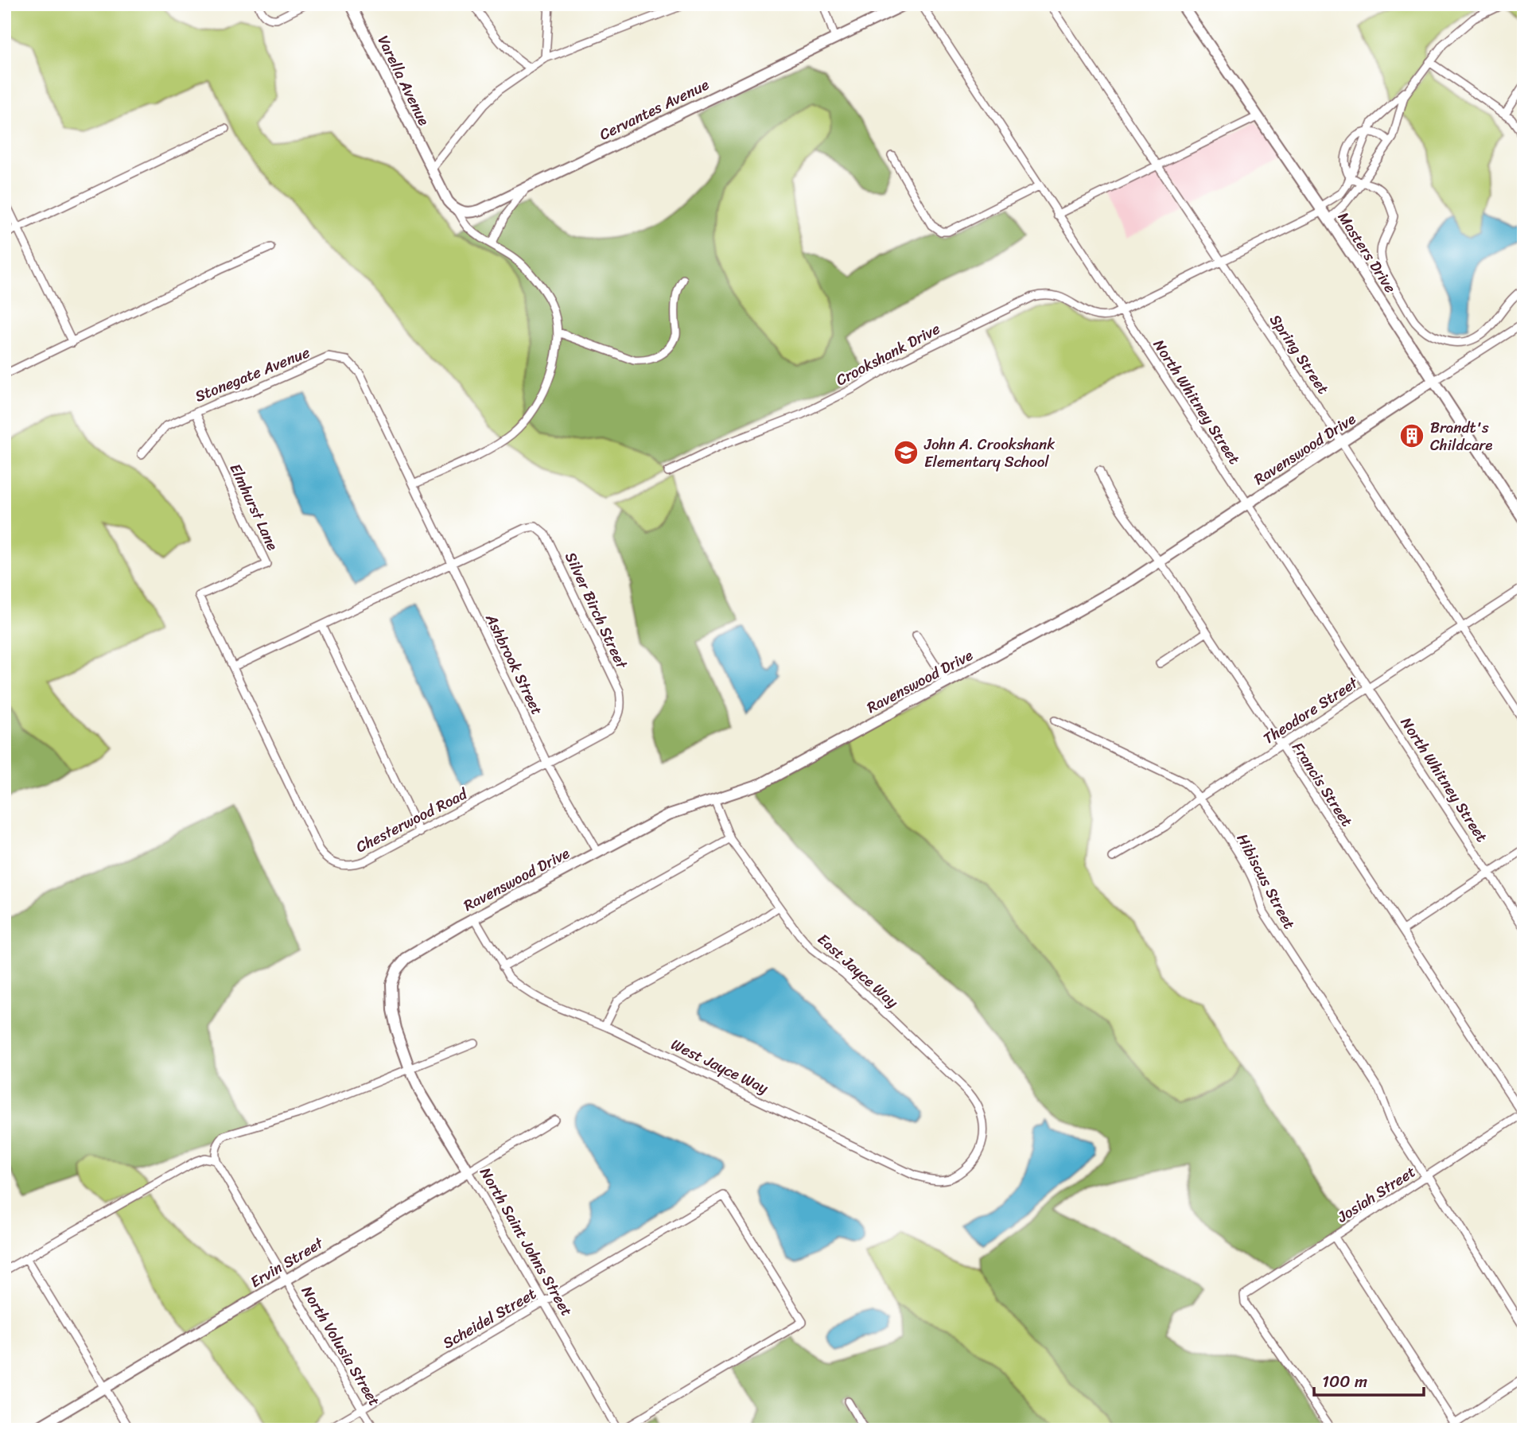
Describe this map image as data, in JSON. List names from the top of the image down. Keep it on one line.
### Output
{"streets":{"street":["Varella Avenue","Cervantes Avenue","Masters Drive","Crookshank Drive","Spring Street","Stonegate Avenue","North Whitney Street","Ravenswood Drive","Elmhurst Lane","Silver Birch Street","Ashbrook Street","Theodore Street","Francis Street","Chesterwood Road","Hibiscus Street","East Jayce Way","West Jayce Way","Josiah Street","North Saint Johns Street","Ervin Street","Scheidel Street","North Volusia Street"]},"crossings":[["Masters Drive","Crookshank Drive"],["Masters Drive","Ravenswood Drive"],["Crookshank Drive","Spring Street"],["Crookshank Drive","North Whitney Street"],["Spring Street","Ravenswood Drive"],["Spring Street","Theodore Street"],["Stonegate Avenue","Elmhurst Lane"],["Stonegate Avenue","Ashbrook Street"],["North Whitney Street","Ravenswood Drive"],["North Whitney Street","Theodore Street"],["Ravenswood Drive","Ashbrook Street"],["Ravenswood Drive","Francis Street"],["Ravenswood Drive","East Jayce Way"],["Ravenswood Drive","West Jayce Way"],["Ravenswood Drive","North Saint Johns Street"],["Elmhurst Lane","Silver Birch Street"],["Elmhurst Lane","Chesterwood Road"],["Silver Birch Street","Ashbrook Street"],["Silver Birch Street","Chesterwood Road"],["Ashbrook Street","Chesterwood Road"],["Theodore Street","Francis Street"],["Theodore Street","Hibiscus Street"],["Francis Street","Josiah Street"],["Hibiscus Street","Josiah Street"],["East Jayce Way","West Jayce Way"],["North Saint Johns Street","Ervin Street"],["North Saint Johns Street","Scheidel Street"],["Ervin Street","North Volusia Street"],["Scheidel Street","North Volusia Street"]],"places":{"building":["Brandt's Childcare"],"school or university":["John A. Crookshank Elementary School"]},"scale_bar":"100 m"}
